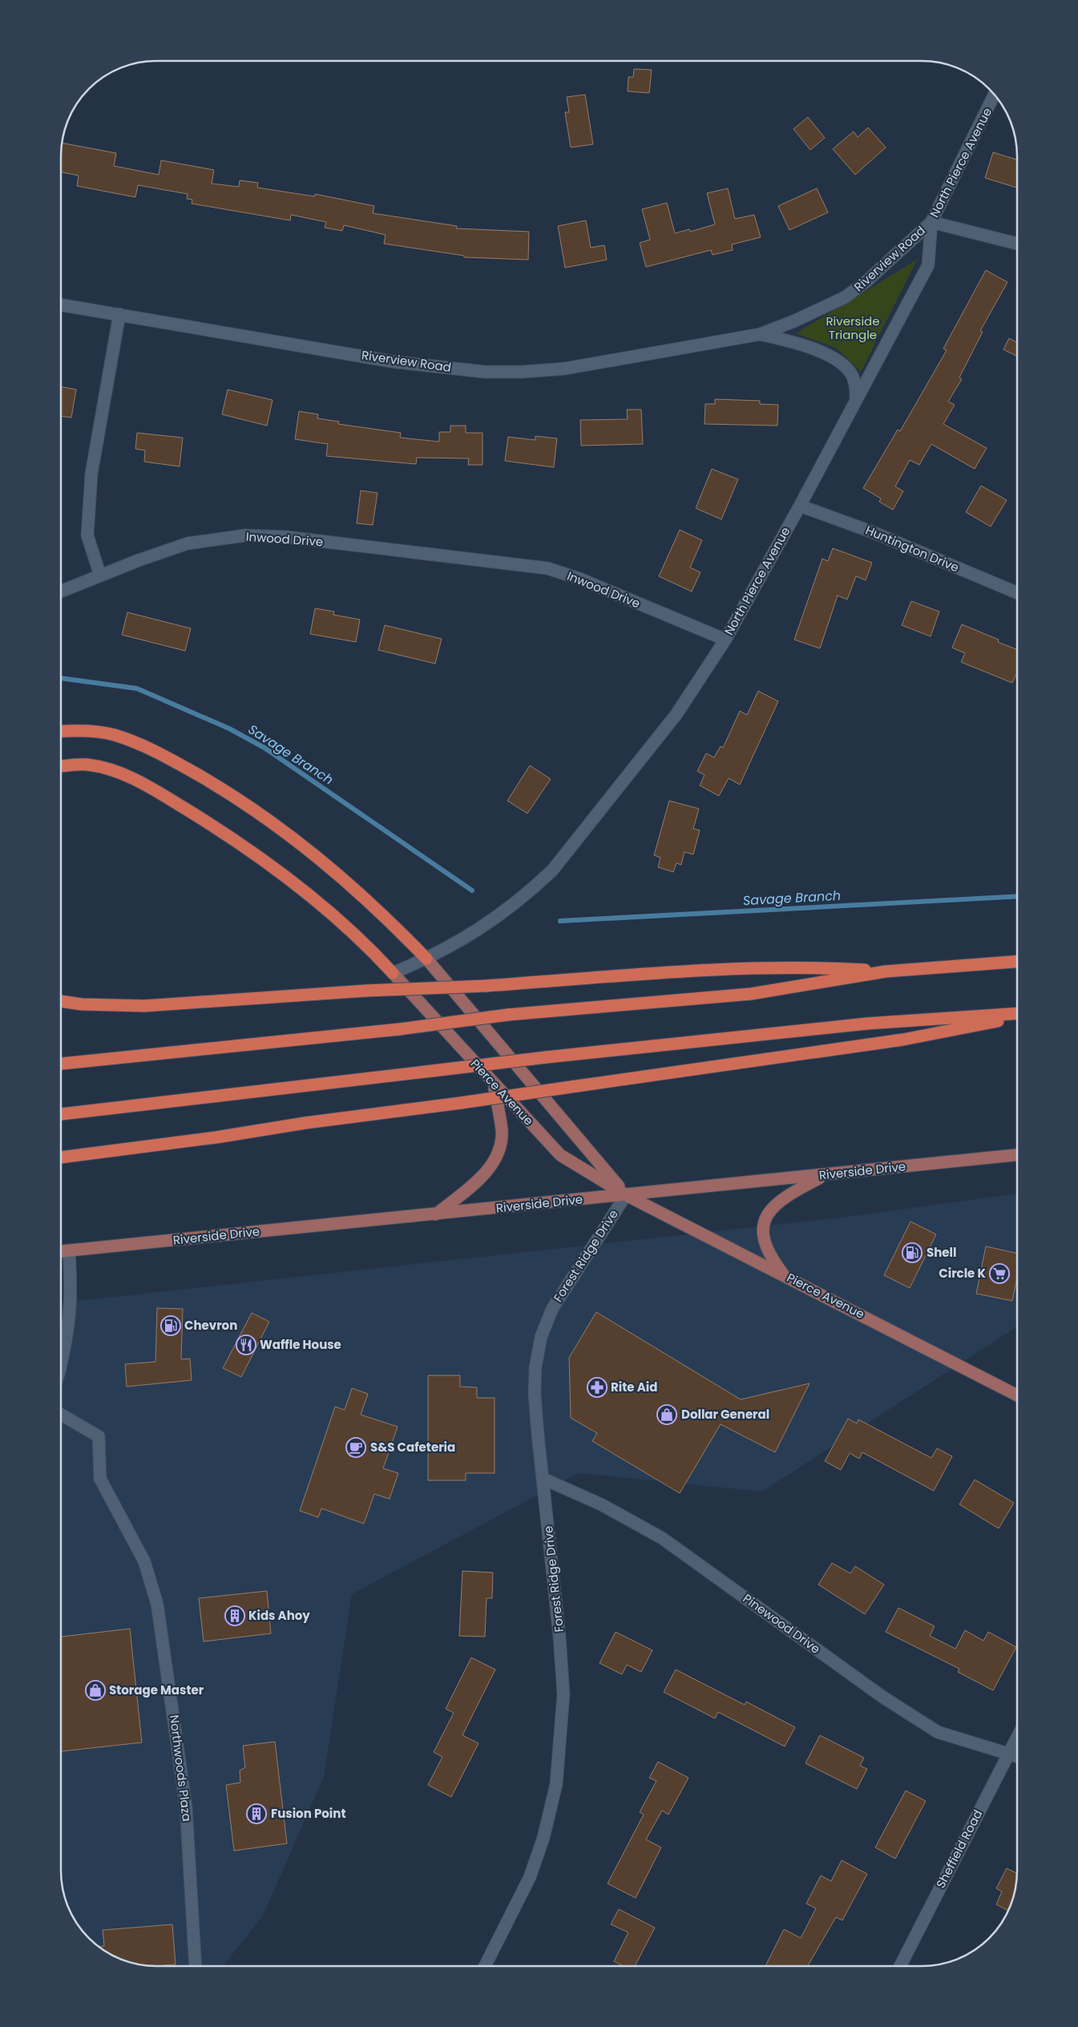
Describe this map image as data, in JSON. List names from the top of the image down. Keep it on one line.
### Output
{"streets":{"main road":["Pierce Avenue","Riverside Drive"],"street":["North Pierce Avenue","Riverview Road","Inwood Drive","Huntington Drive","Forest Ridge Drive","Pinewood Drive","Northwoods Plaza","Sheffield Road"]},"crossings":[["North Pierce Avenue","Riverview Road"],["North Pierce Avenue","Inwood Drive"],["North Pierce Avenue","Huntington Drive"],["North Pierce Avenue","Pierce Avenue"],["Pierce Avenue","Riverside Drive"],["Pierce Avenue","Forest Ridge Drive"],["Riverside Drive","Forest Ridge Drive"],["Forest Ridge Drive","Pinewood Drive"],["Pinewood Drive","Sheffield Road"]],"water":["Savage Branch"],"parks":["Riverside Triangle"],"places":{"fuel station":["Shell","Chevron"],"supermarket":["Circle K"],"restaurant":["Waffle House"],"pharmacy":["Rite Aid"],"shop":["Dollar General","Storage Master"],"cafe":["S&S Cafeteria"],"building":["Kids Ahoy","Fusion Point"]}}
